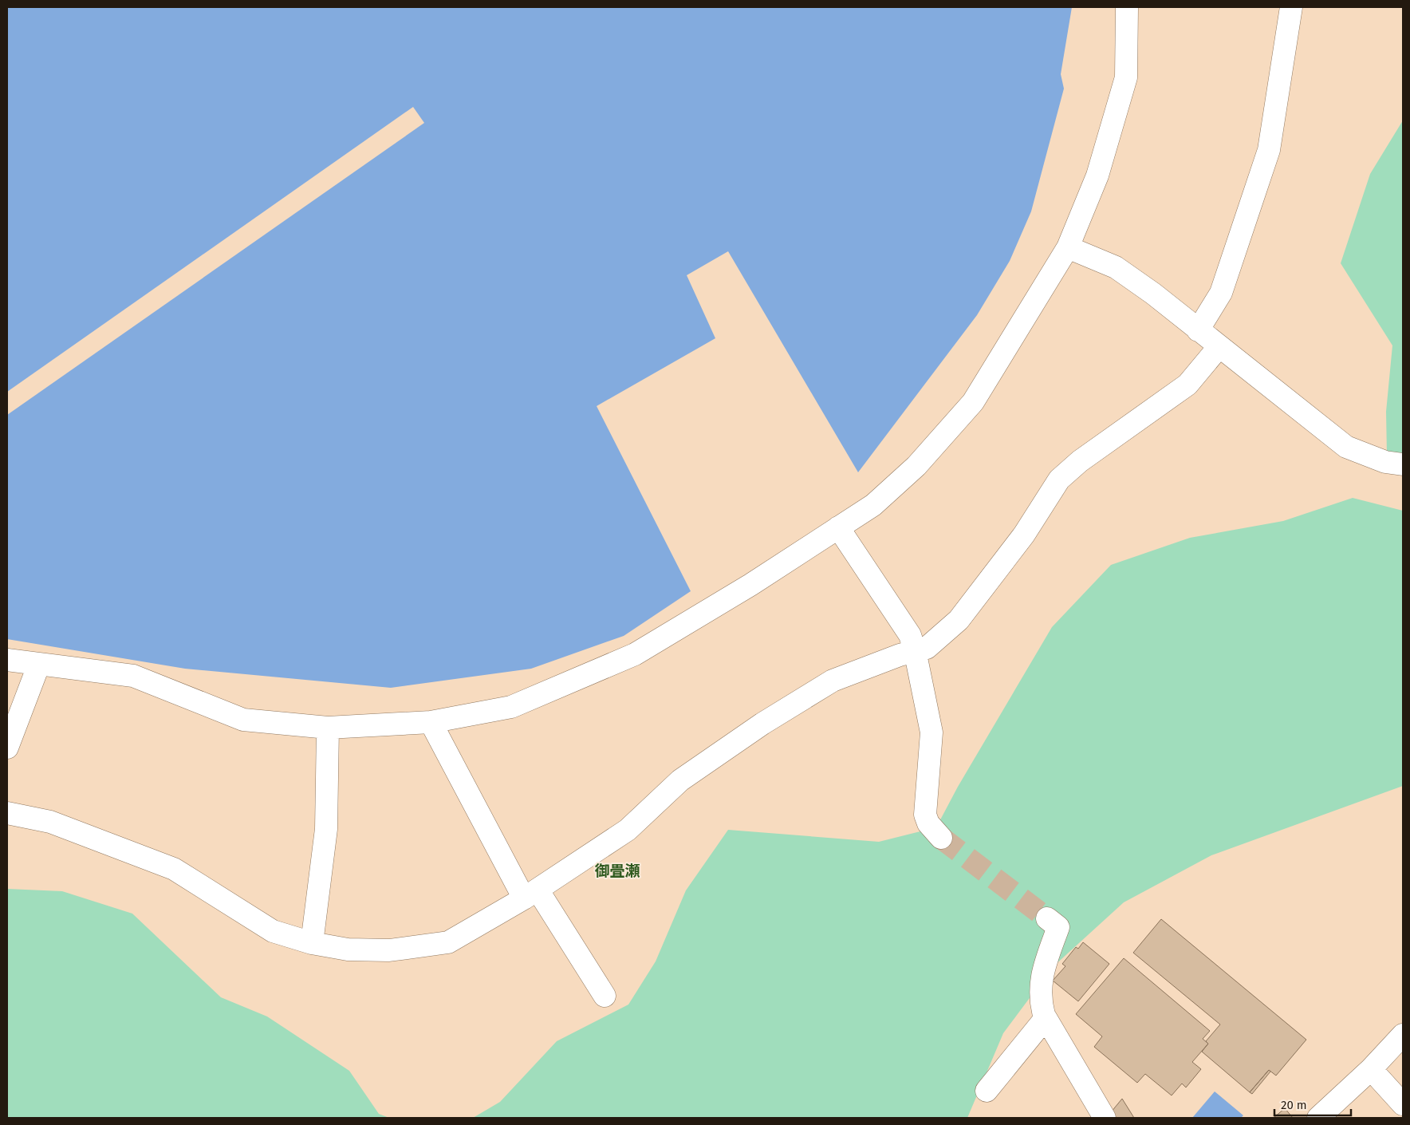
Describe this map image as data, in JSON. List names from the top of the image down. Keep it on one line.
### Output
{"districts":["御畳瀬"],"scale_bar":"20 m"}
